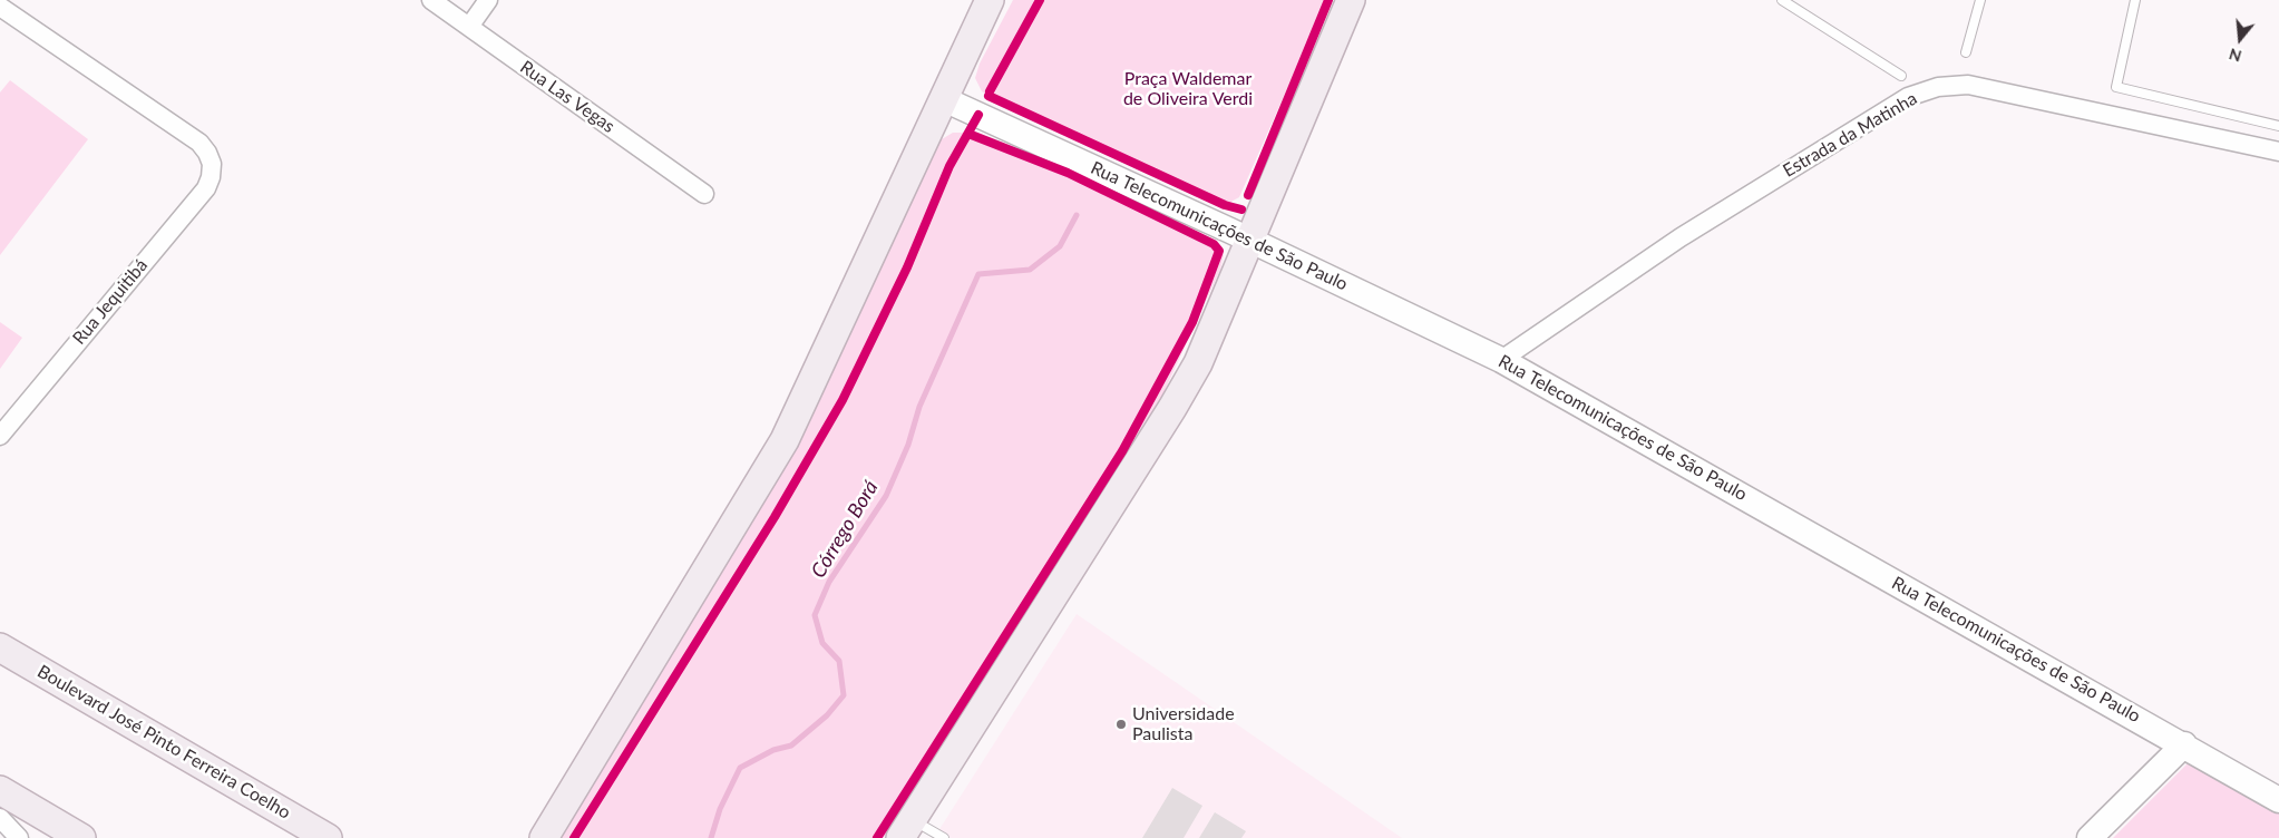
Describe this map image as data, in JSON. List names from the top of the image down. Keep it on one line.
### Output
{"streets":{"main road":["Boulevard José Pinto Ferreira Coelho"],"street":["Rua Las Vegas","Estrada da Matinha","Rua Telecomunicações de São Paulo","Rua Jequitibá"]},"crossings":[["Estrada da Matinha","Rua Telecomunicações de São Paulo"]],"water":["Córrego Borá"],"parks":["Praça Waldemar de Oliveira Verdi"],"places":["Universidade Paulista"],"north":"bottom"}
